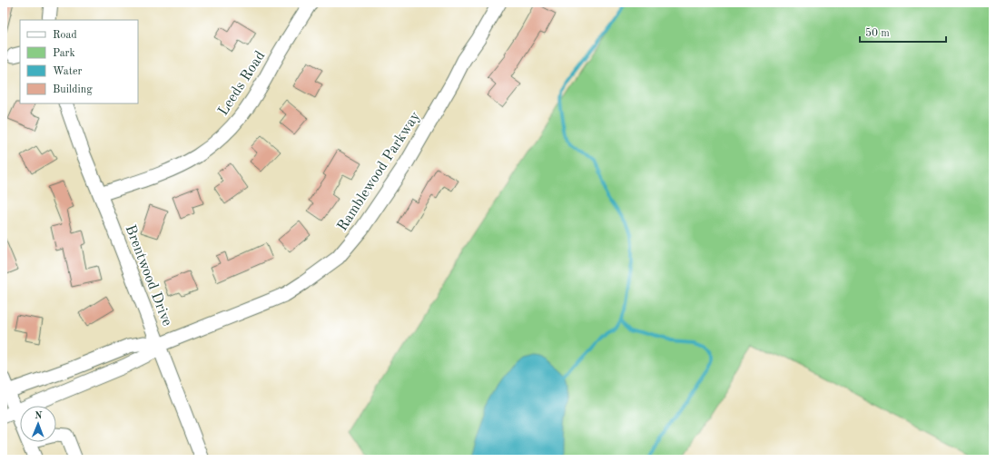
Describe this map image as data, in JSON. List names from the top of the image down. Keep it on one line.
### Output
{"streets":{"street":["Leeds Road","Ramblewood Parkway","Brentwood Drive"]},"crossings":[["Leeds Road","Brentwood Drive"],["Ramblewood Parkway","Brentwood Drive"]],"legend":["Road","Park","Water","Building"],"scale_bar":"50 m","north":"top"}
